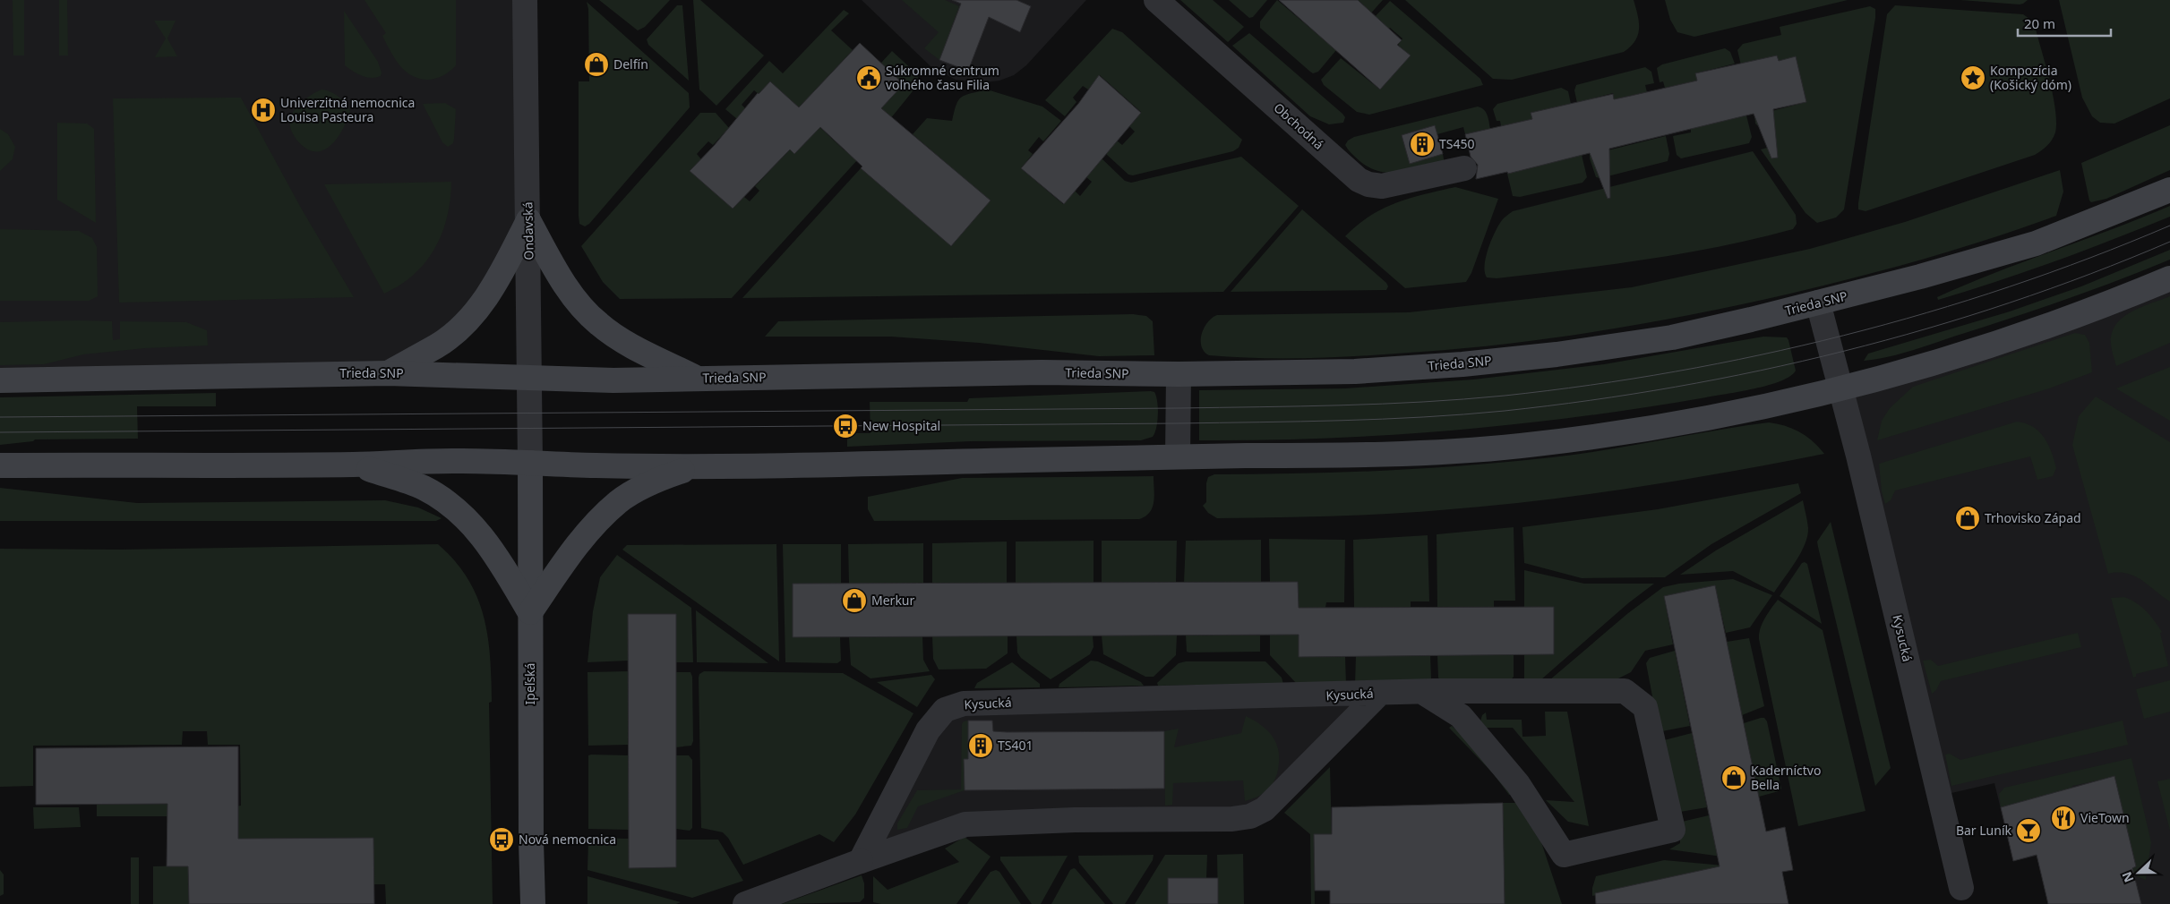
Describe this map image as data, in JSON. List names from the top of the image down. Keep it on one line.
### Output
{"streets":{"street":["Obchodná","Ondavská","Trieda SNP","Kysucká","Ipeľská"]},"crossings":[["Ondavská","Trieda SNP"],["Ondavská","Ipeľská"],["Trieda SNP","Kysucká"]],"places":{"shop":["Delfín","Trhovisko Západ","Merkur","Kaderníctvo Bella"],"public building":["Súkromné centrum voľného času Filia"],"place":["Kompozícia (Košický dóm)"],"hospital":["Univerzitná nemocnica Louisa Pasteura"],"building":["TS450","TS401"],"bus stop":["New Hospital","Nová nemocnica"],"restaurant":["VieTown"],"bar":["Bar Luník"]},"scale_bar":"20 m","north":"left"}
